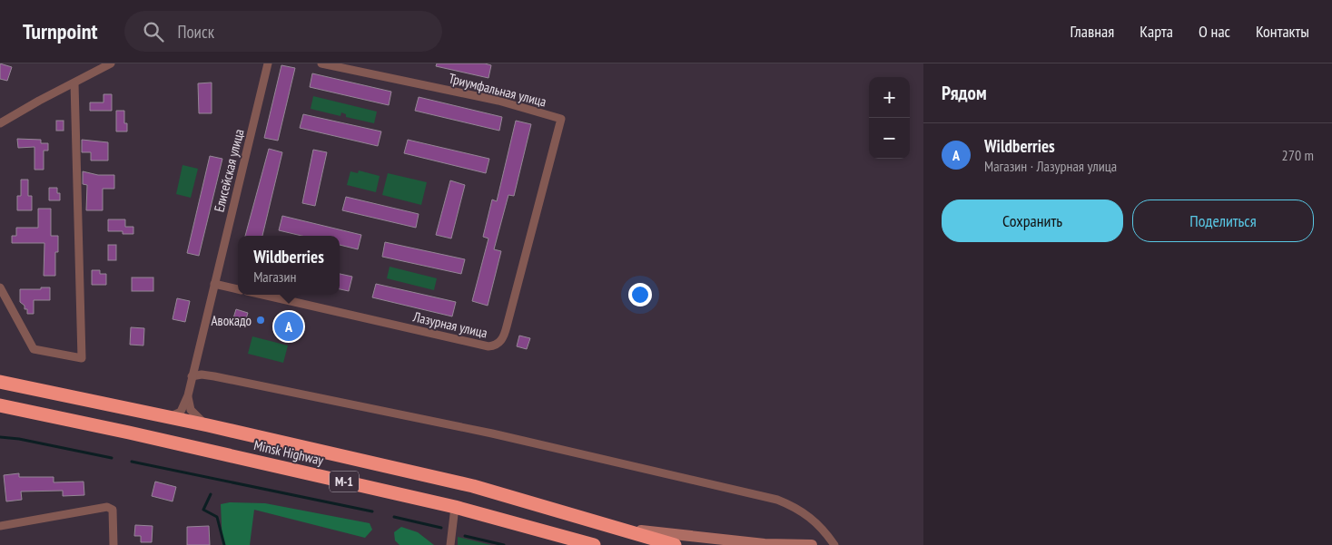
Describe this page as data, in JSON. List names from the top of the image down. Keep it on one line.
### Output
{"streets":{"highway":["Minsk Highway","М-1"],"street":["Триумфальная улица","Елисейская улица","Лазурная улица"]},"crossings":[["Триумфальная улица","Лазурная улица"]],"places":["Авокадо"],"page":{"header":"Turnpoint","search":"Поиск","nav":["Главная","Карта","О нас","Контакты"],"heading":"Рядом","map_buttons":["+","−"],"list":[{"mark":"A","name":"Wildberries","note":"Магазин · Лазурная улица","value":"270 m"}],"buttons":["Сохранить","Поделиться"],"popup":["Wildberries","Магазин"],"pins":"A"}}
